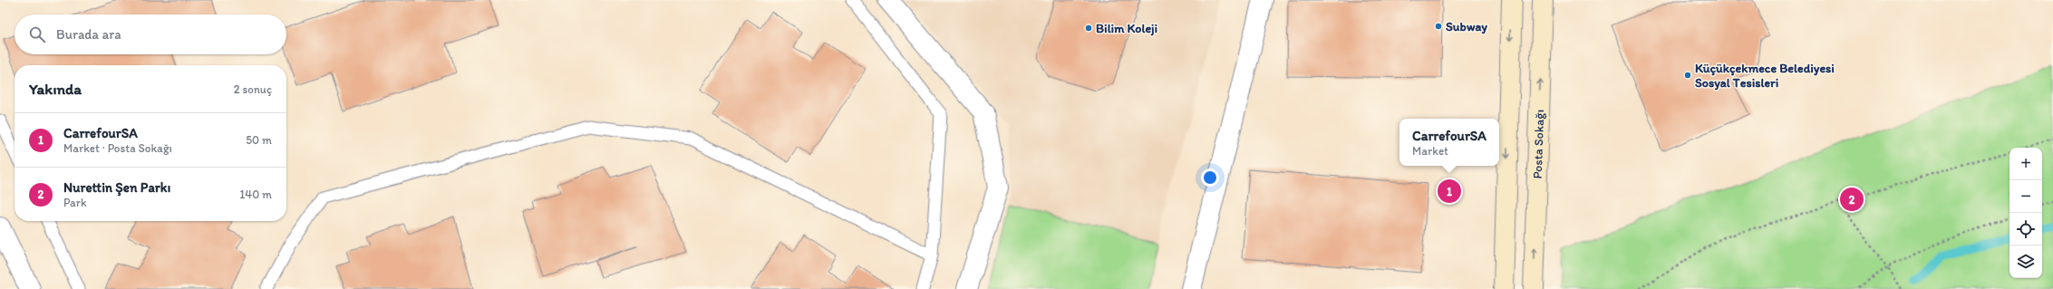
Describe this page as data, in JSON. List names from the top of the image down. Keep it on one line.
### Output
{"streets":{"street":["Posta Sokağı"]},"places":["Subway","Bilim Koleji","Küçükçekmece Belediyesi Sosyal Tesisleri"],"page":{"search":"Burada ara","heading":["Yakında","2 sonuç"],"list":[{"mark":"1","name":"CarrefourSA","note":"Market · Posta Sokağı","value":"50 m"},{"mark":"2","name":"Nurettin Şen Parkı","note":"Park","value":"140 m"}],"popup":["CarrefourSA","Market"],"map_buttons":["+","−"],"pins":["1","2"]}}
